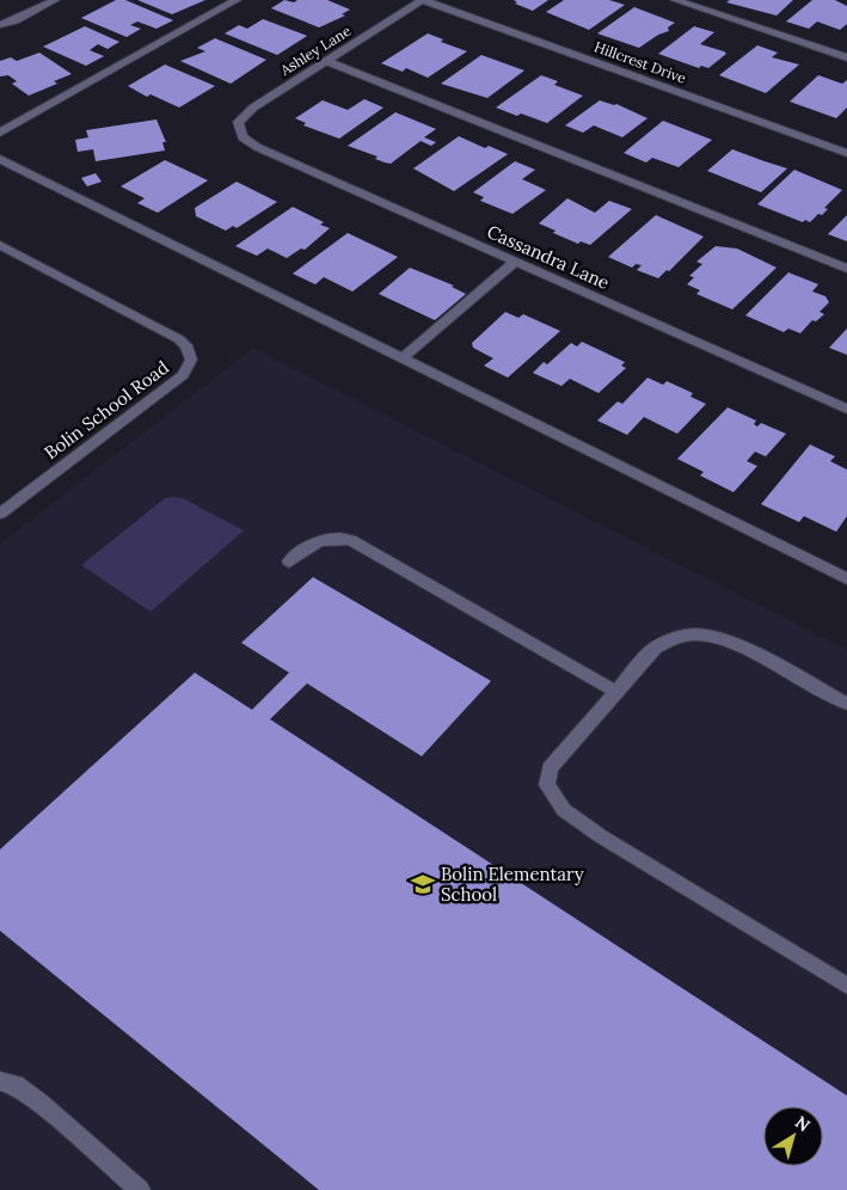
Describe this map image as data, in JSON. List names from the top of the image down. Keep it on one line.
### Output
{"streets":{"street":["Ashley Lane","Hillcrest Drive","Cassandra Lane","Bolin School Road"]},"crossings":[["Ashley Lane","Hillcrest Drive"],["Ashley Lane","Cassandra Lane"]],"places":{"school or university":["Bolin Elementary School"]},"north":"top right"}
